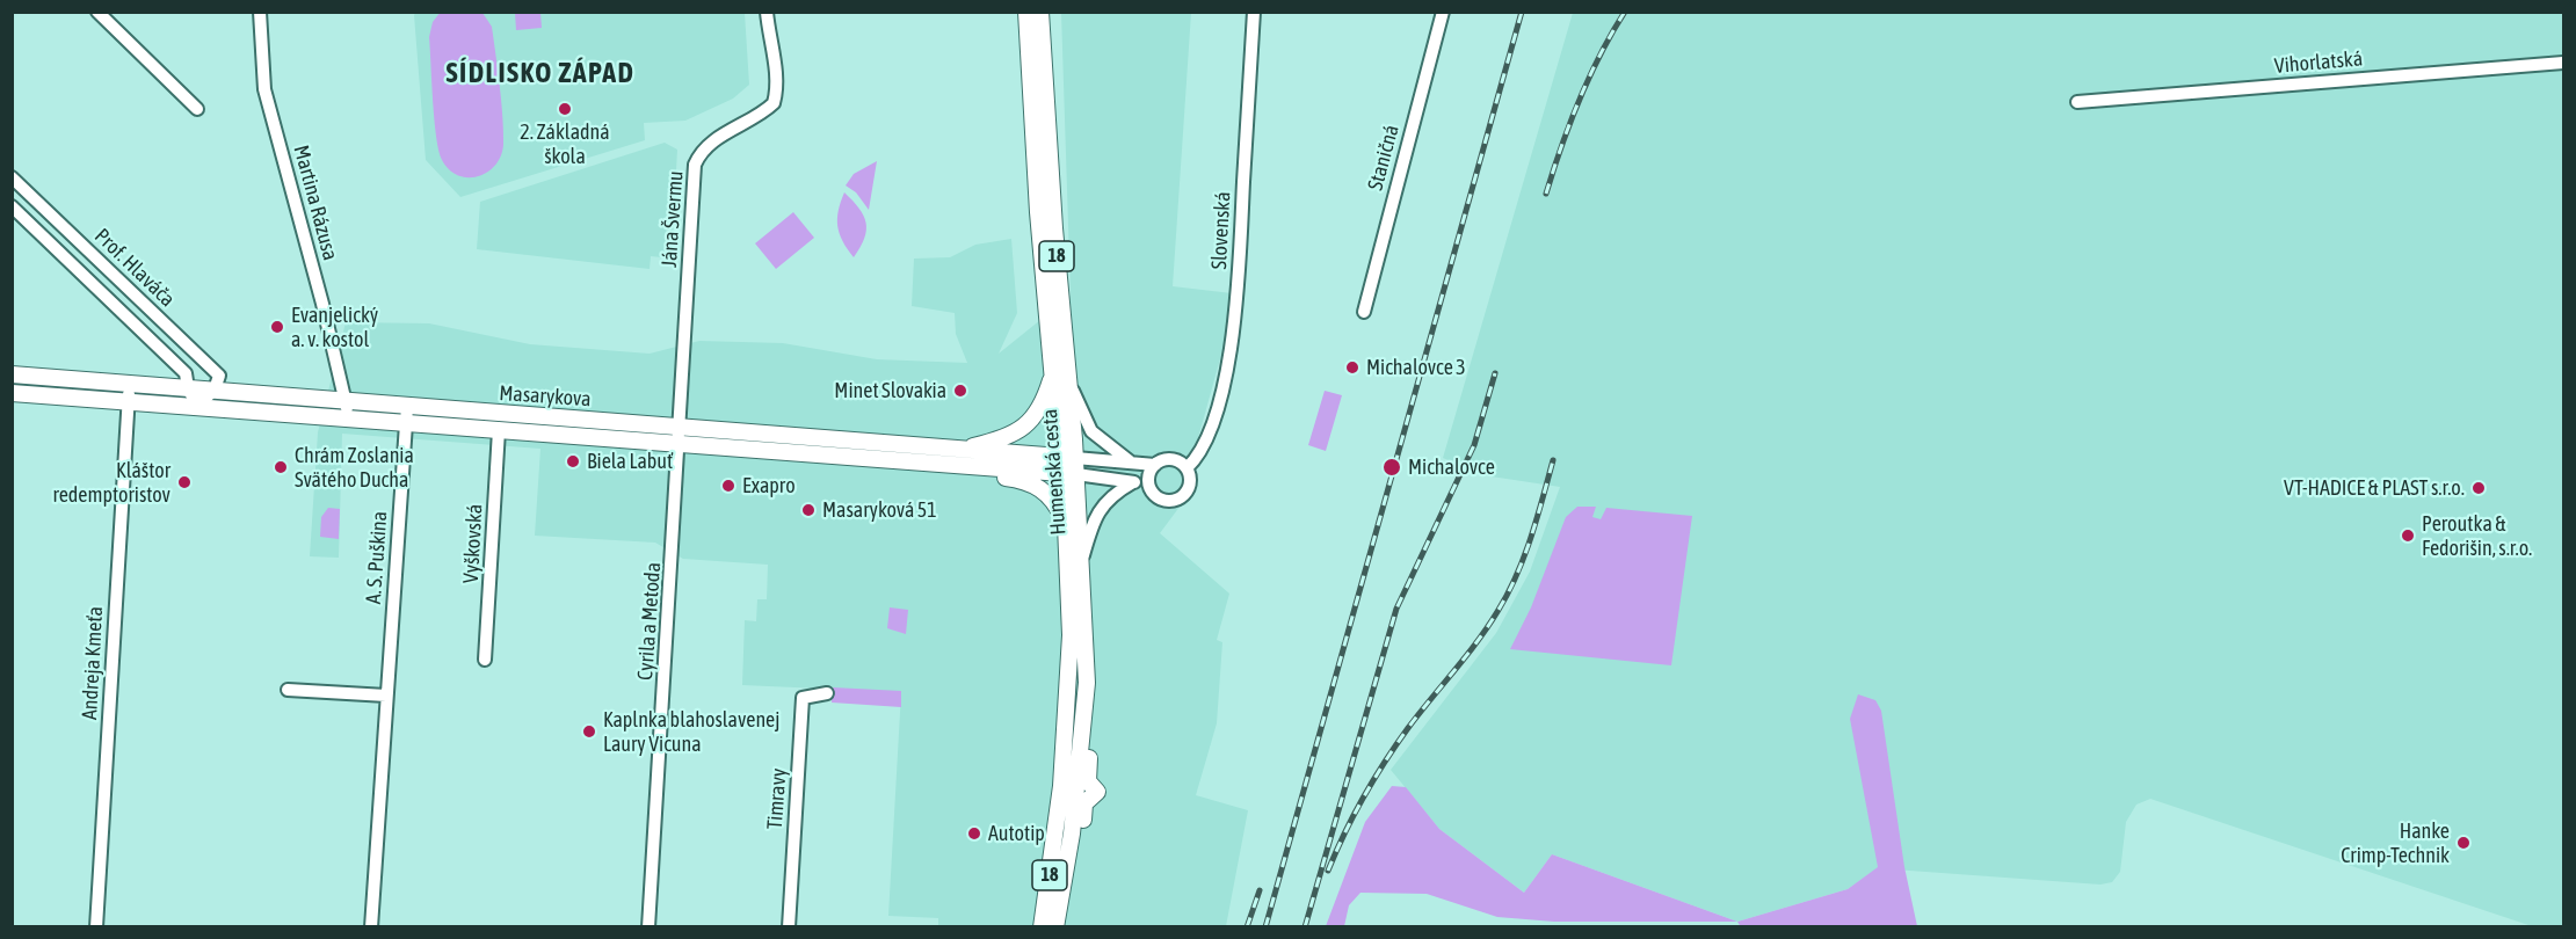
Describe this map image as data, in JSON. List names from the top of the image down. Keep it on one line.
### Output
{"streets":{"main road":["18","Masarykova","Humenská cesta"],"street":["Vihorlatská","Staničná","Martina Rázusa","Jána Švermu","Slovenská","Prof. Hlaváča","Vyškovská","A. S. Puškina","Cyrila a Metoda","Andreja Kmeťa","Timravy"]},"crossings":[["Martina Rázusa","Masarykova"],["Jána Švermu","Masarykova"],["Jána Švermu","Cyrila a Metoda"],["Prof. Hlaváča","Masarykova"],["Masarykova","Humenská cesta"],["Masarykova","Vyškovská"],["Masarykova","A. S. Puškina"],["Masarykova","Cyrila a Metoda"],["Masarykova","Andreja Kmeťa"]],"districts":["SÍDLISKO ZÁPAD"],"places":["2. Základná škola","Evanjelický a. v. kostol","Michalovce 3","Minet Slovakia","Biela Labuť","Chrám Zoslania Svätého Ducha","Michalovce","Kláštor redemptoristov","Exapro","VT-HADICE & PLAST s.r.o.","Masaryková 51","Peroutka & Fedorišin, s.r.o.","Kaplnka blahoslavenej Laury Vicuna","Autotip","Hanke Crimp-Technik"]}
